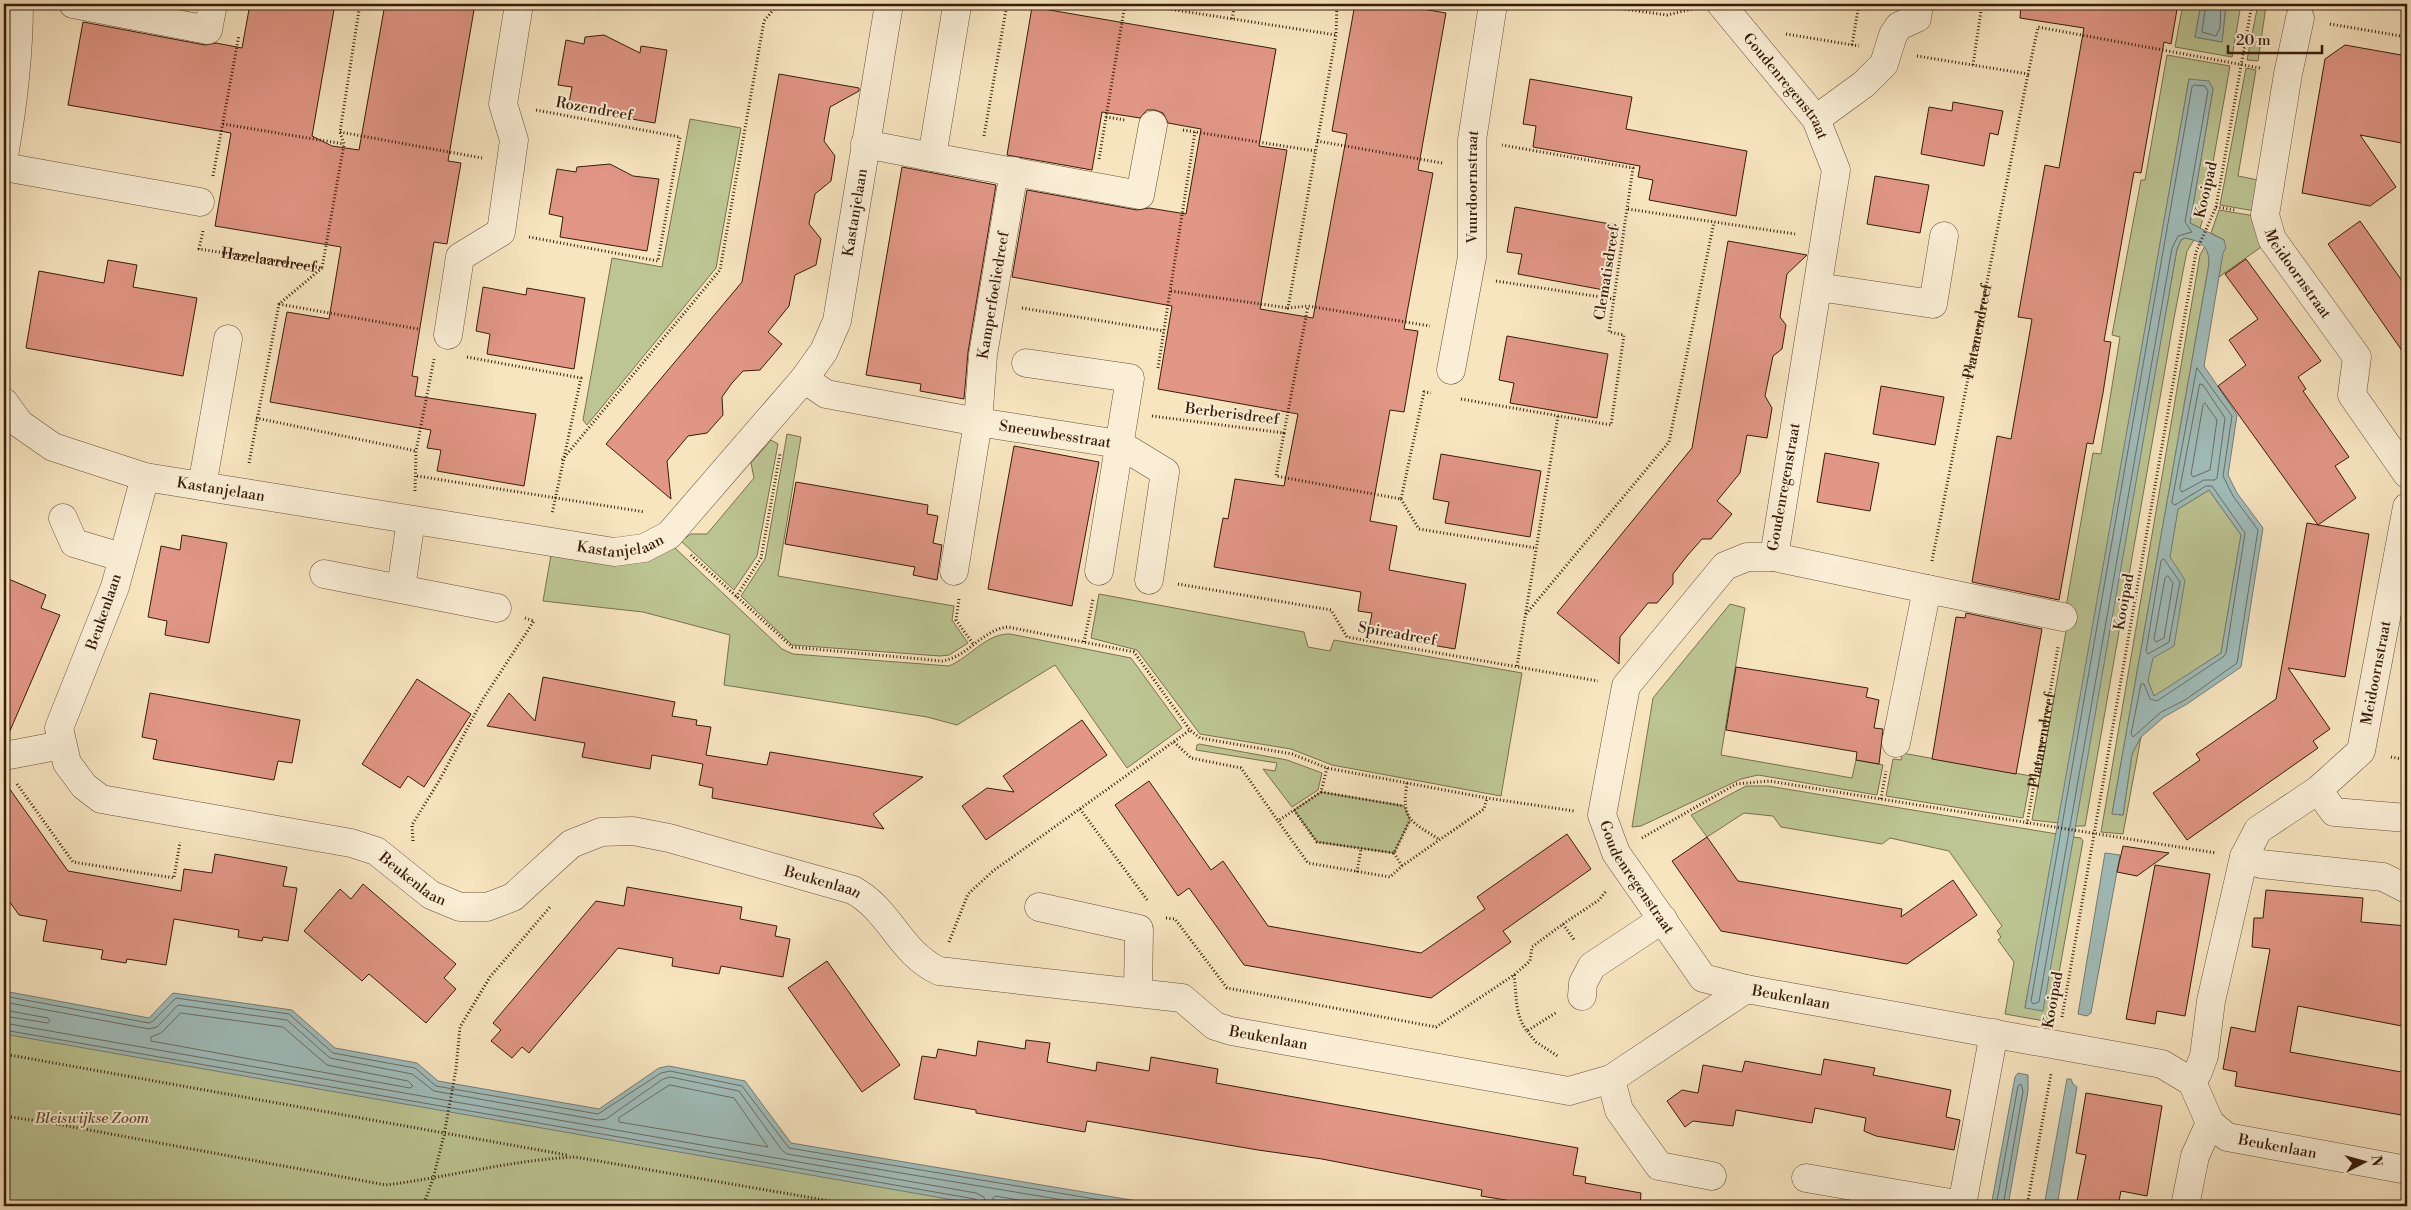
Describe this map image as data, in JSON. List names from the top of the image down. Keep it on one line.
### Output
{"streets":{"street":["Goudenregenstraat","Vuurdoornstraat","Kastanjelaan","Meidoornstraat","Kamperfoeliedreef","Sneeuwbesstraat","Beukenlaan"],"path":["Rozendreef","Kooipad","Hazelaardreef","Clematisdreef","Platanendreef","Berberisdreef","Spireadreef"]},"crossings":[["Goudenregenstraat","Beukenlaan"],["Goudenregenstraat","Spireadreef"],["Vuurdoornstraat","Clematisdreef"],["Kooipad","Platanendreef"],["Kooipad","Beukenlaan"],["Kastanjelaan","Sneeuwbesstraat"],["Kastanjelaan","Beukenlaan"],["Meidoornstraat","Beukenlaan"],["Kamperfoeliedreef","Sneeuwbesstraat"],["Sneeuwbesstraat","Spireadreef"]],"parks":["Bleiswijkse Zoom"],"scale_bar":"20 m","north":"right"}
